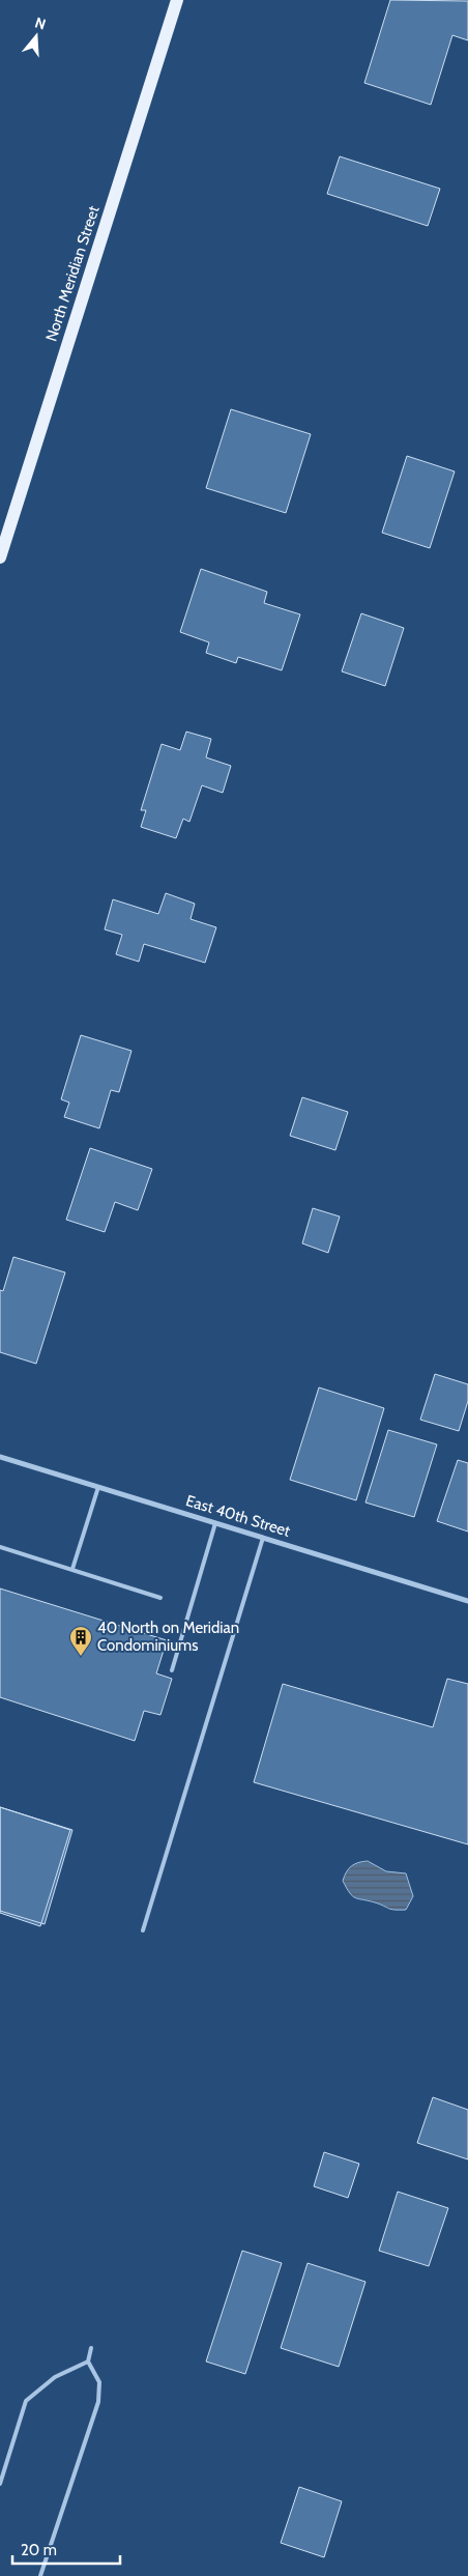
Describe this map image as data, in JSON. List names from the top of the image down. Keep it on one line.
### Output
{"streets":{"main road":["North Meridian Street"],"street":["East 40th Street"]},"places":{"building":["40 North on Meridian Condominiums"]},"scale_bar":"20 m","north":"top"}
